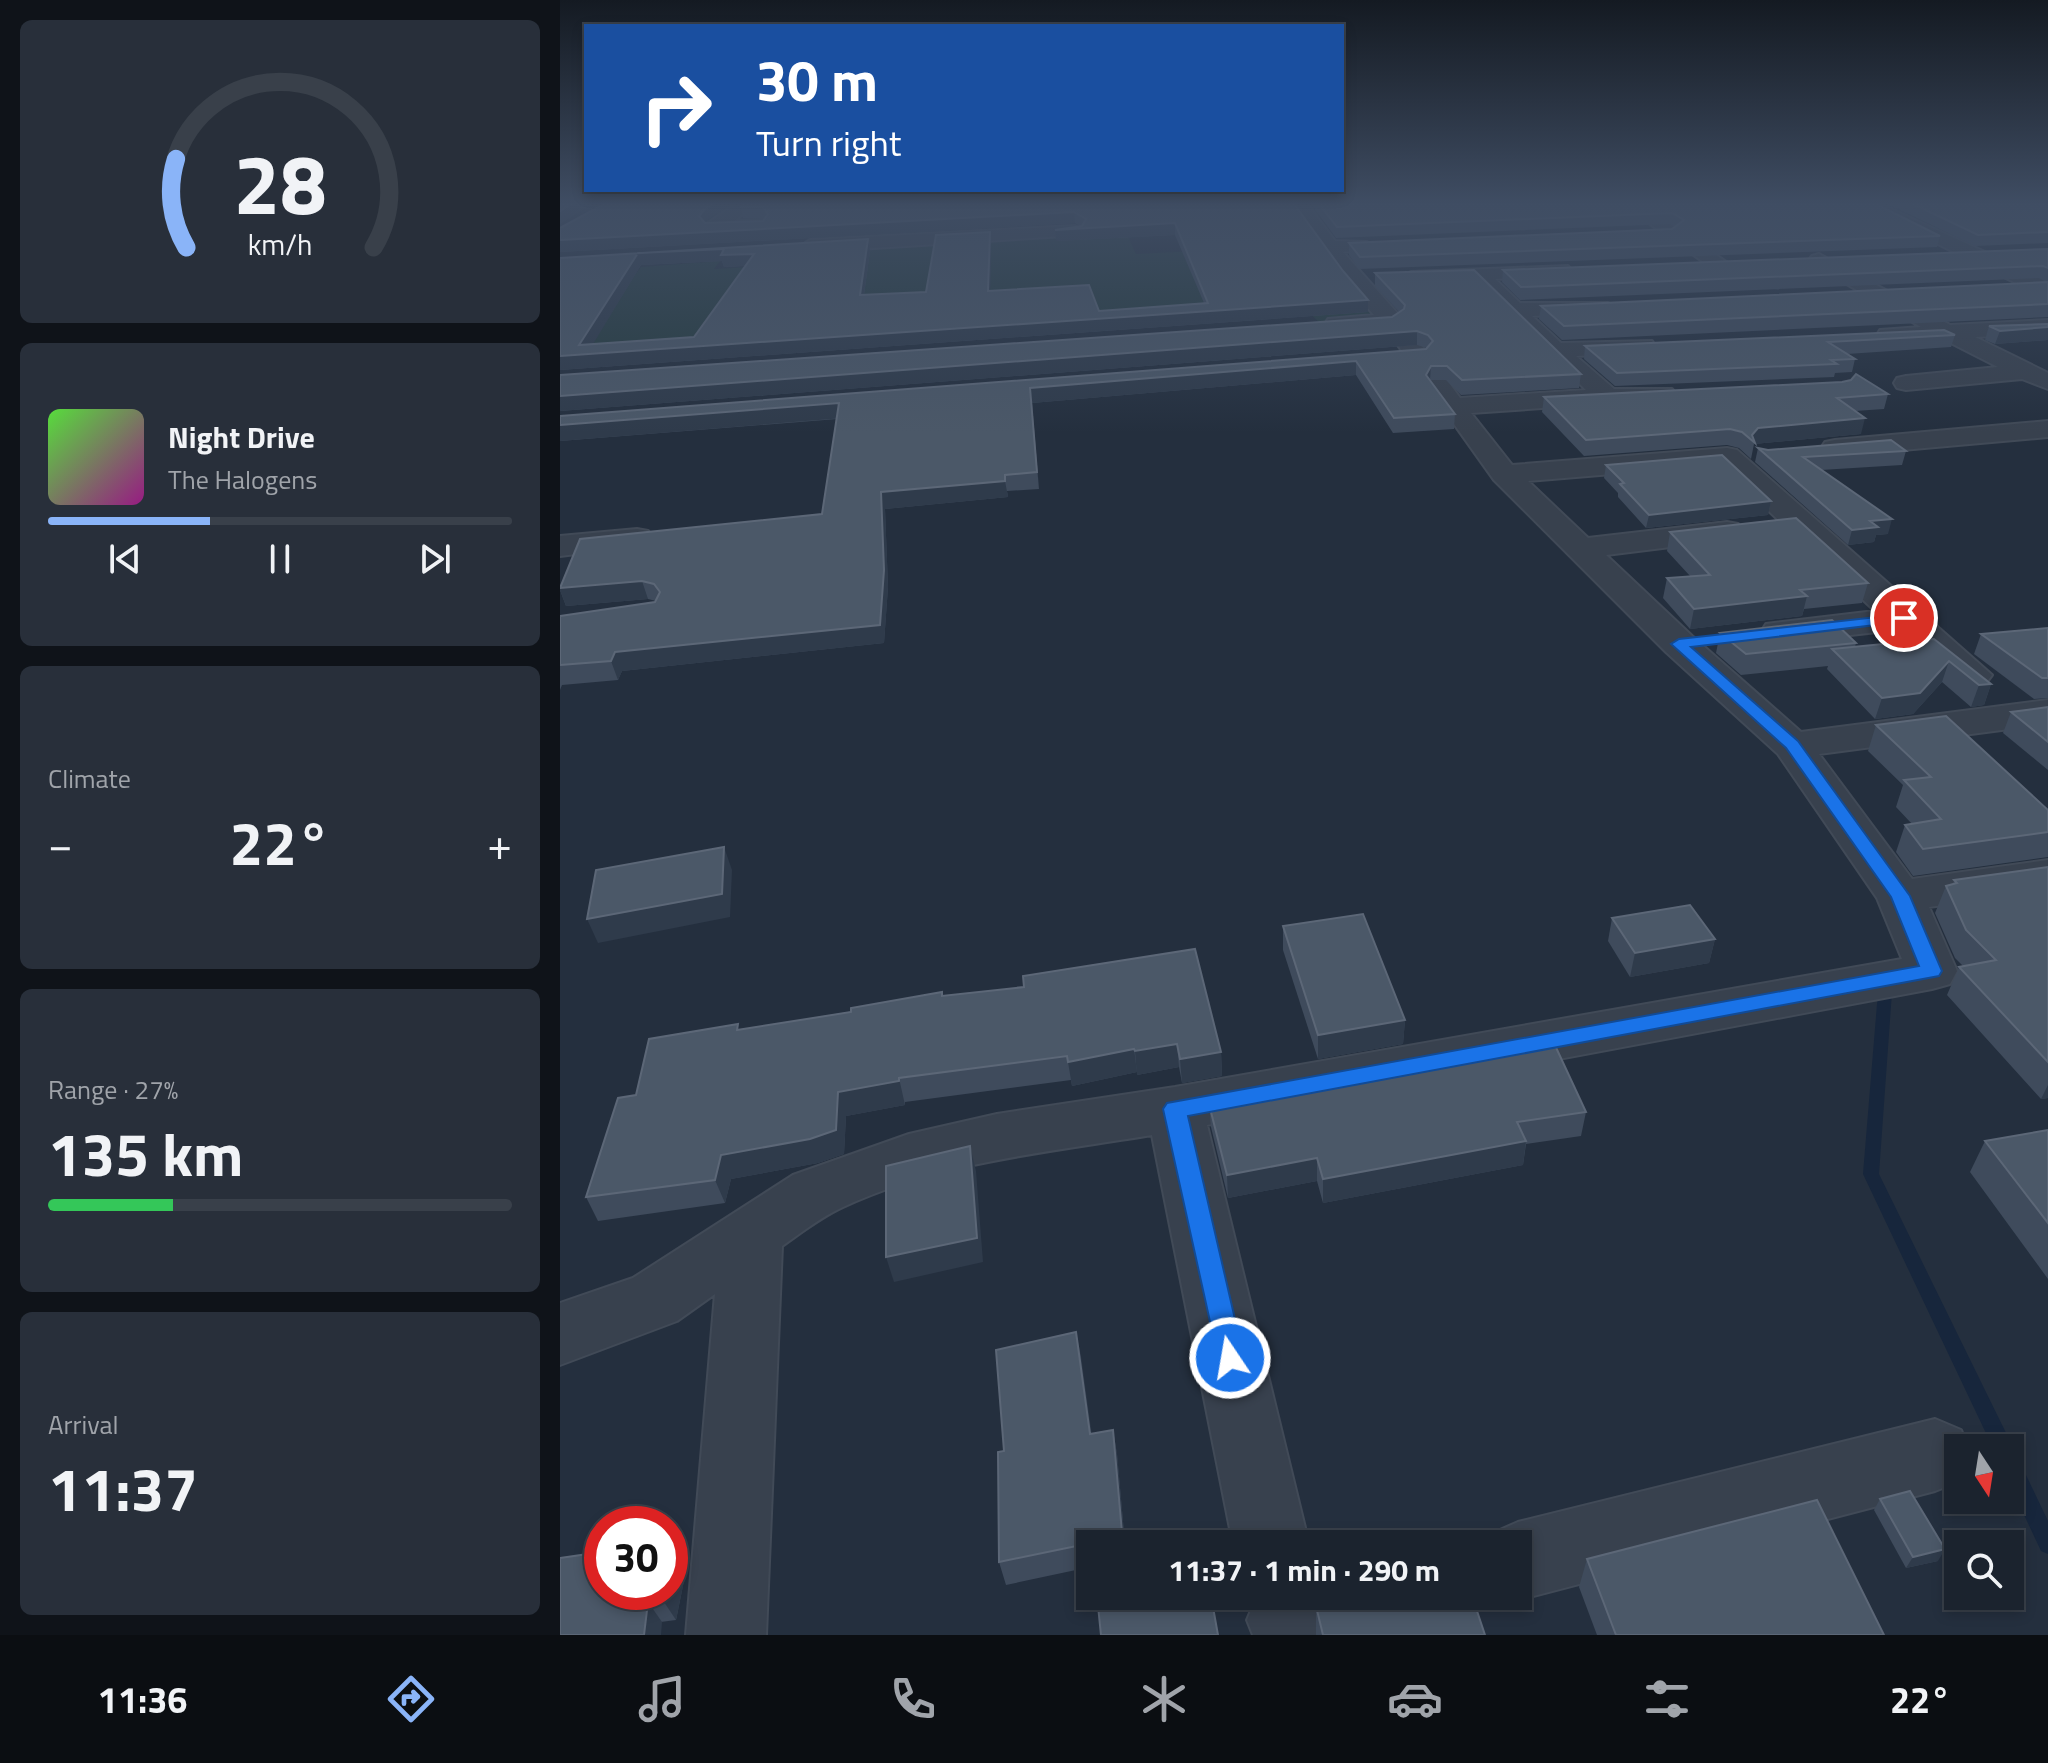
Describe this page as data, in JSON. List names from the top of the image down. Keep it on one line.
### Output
{"north":"bottom","page":{"turn":["30 m","Turn right"],"song":["Night Drive","The Halogens"],"tile":["Climate",["Range · 27%","135 km"],["Arrival","11:37"]],"heat":["−","22°","+"],"limit":"30","trip":"11:37 · 1 min · 290 m","tabs":["11:36","22°"],"gauge":["28","km/h"]}}
